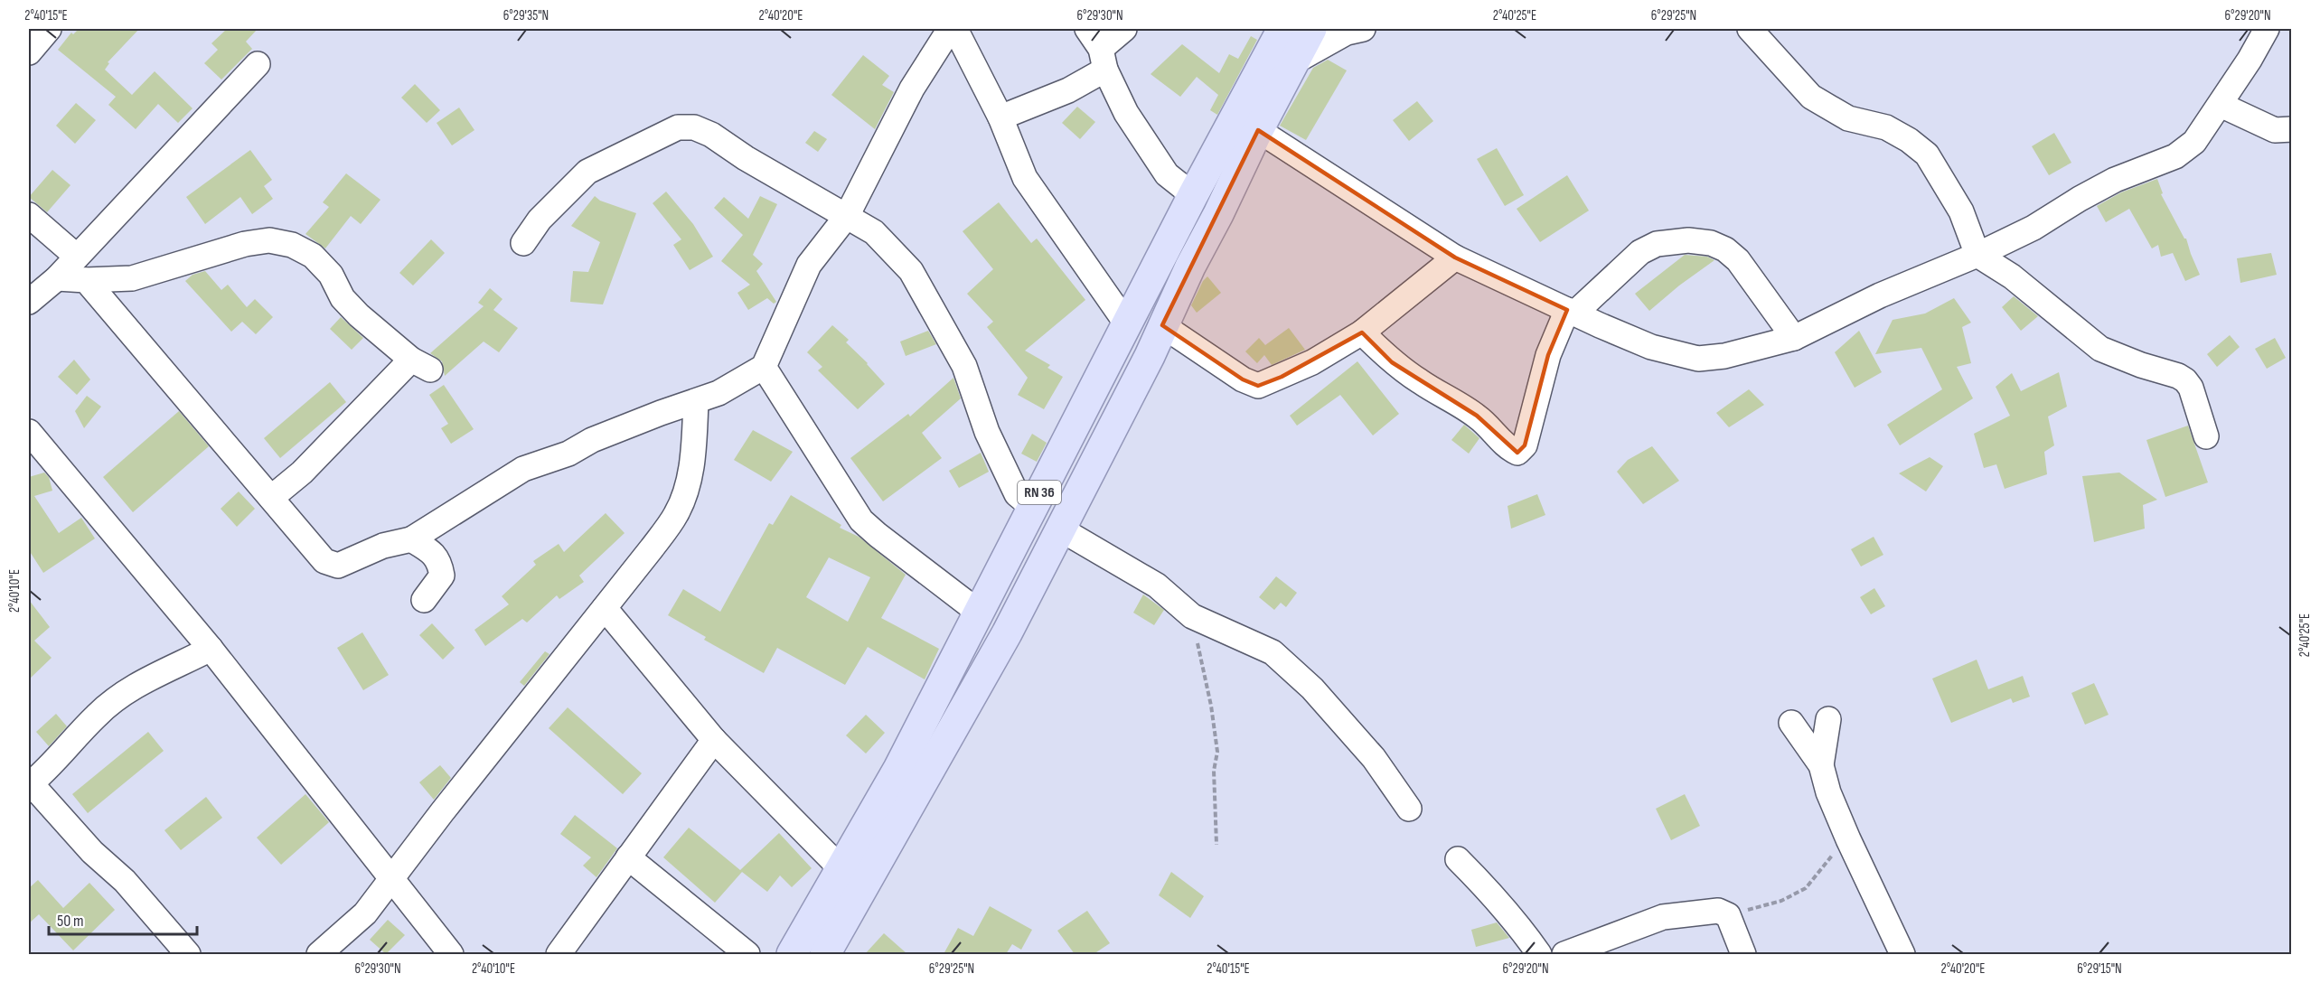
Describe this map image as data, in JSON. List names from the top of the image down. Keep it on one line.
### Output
{"streets":{"main road":["RN 36"]},"scale_bar":"50 m","coordinates":["2°40'15\"E","6°29'35\"N","2°40'20\"E","6°29'30\"N","2°40'25\"E","6°29'25\"N","6°29'20\"N","2°40'10\"E","6°29'15\"N"]}
